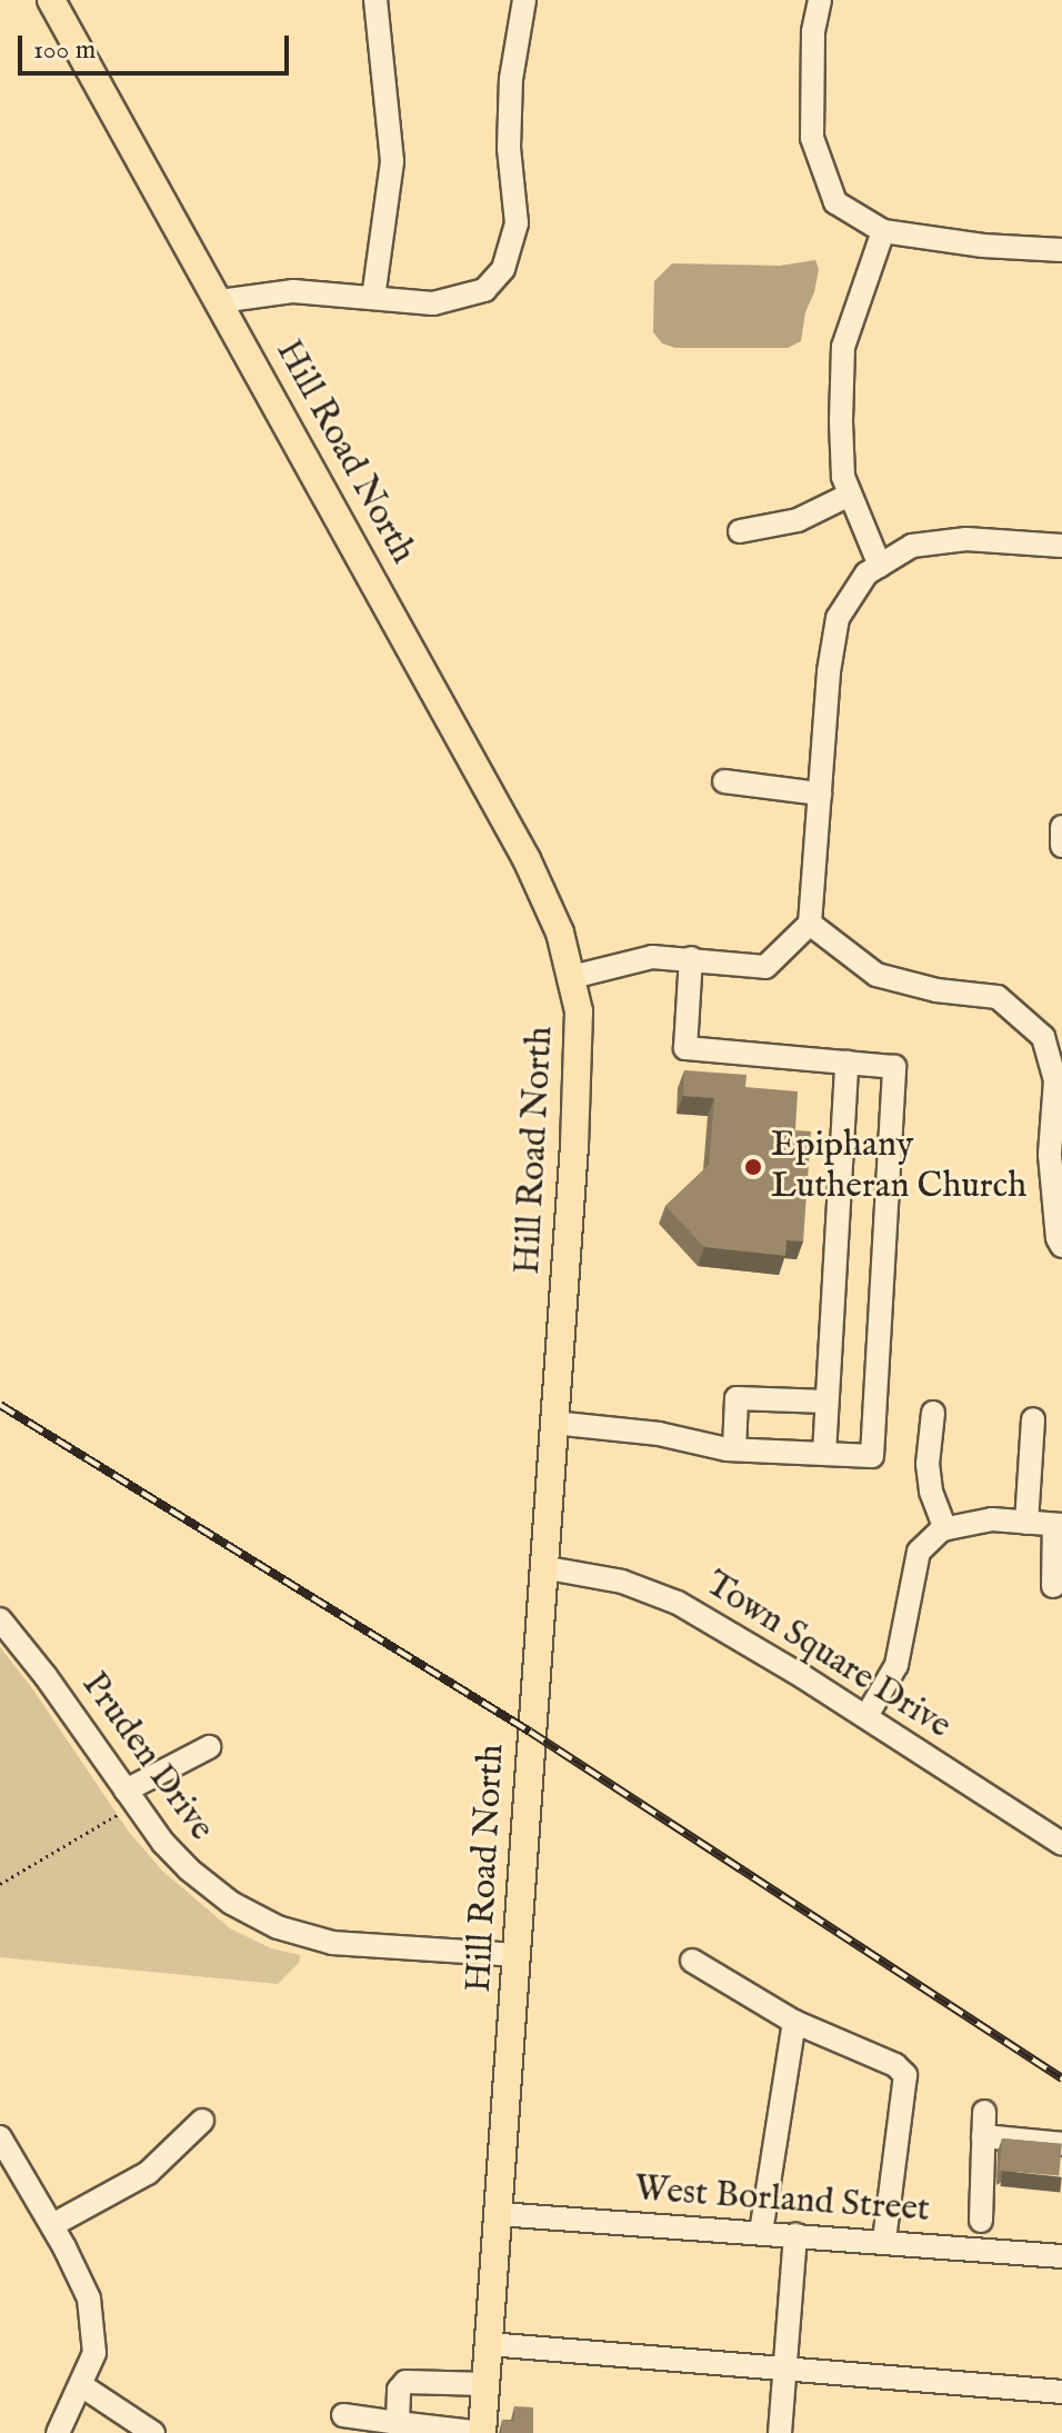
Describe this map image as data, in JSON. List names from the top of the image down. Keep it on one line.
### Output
{"streets":{"main road":["Hill Road North"],"street":["Town Square Drive","Pruden Drive","West Borland Street"]},"crossings":[["Hill Road North","Town Square Drive"],["Hill Road North","Pruden Drive"],["Hill Road North","West Borland Street"]],"places":["Epiphany Lutheran Church"],"scale_bar":"100 m"}
